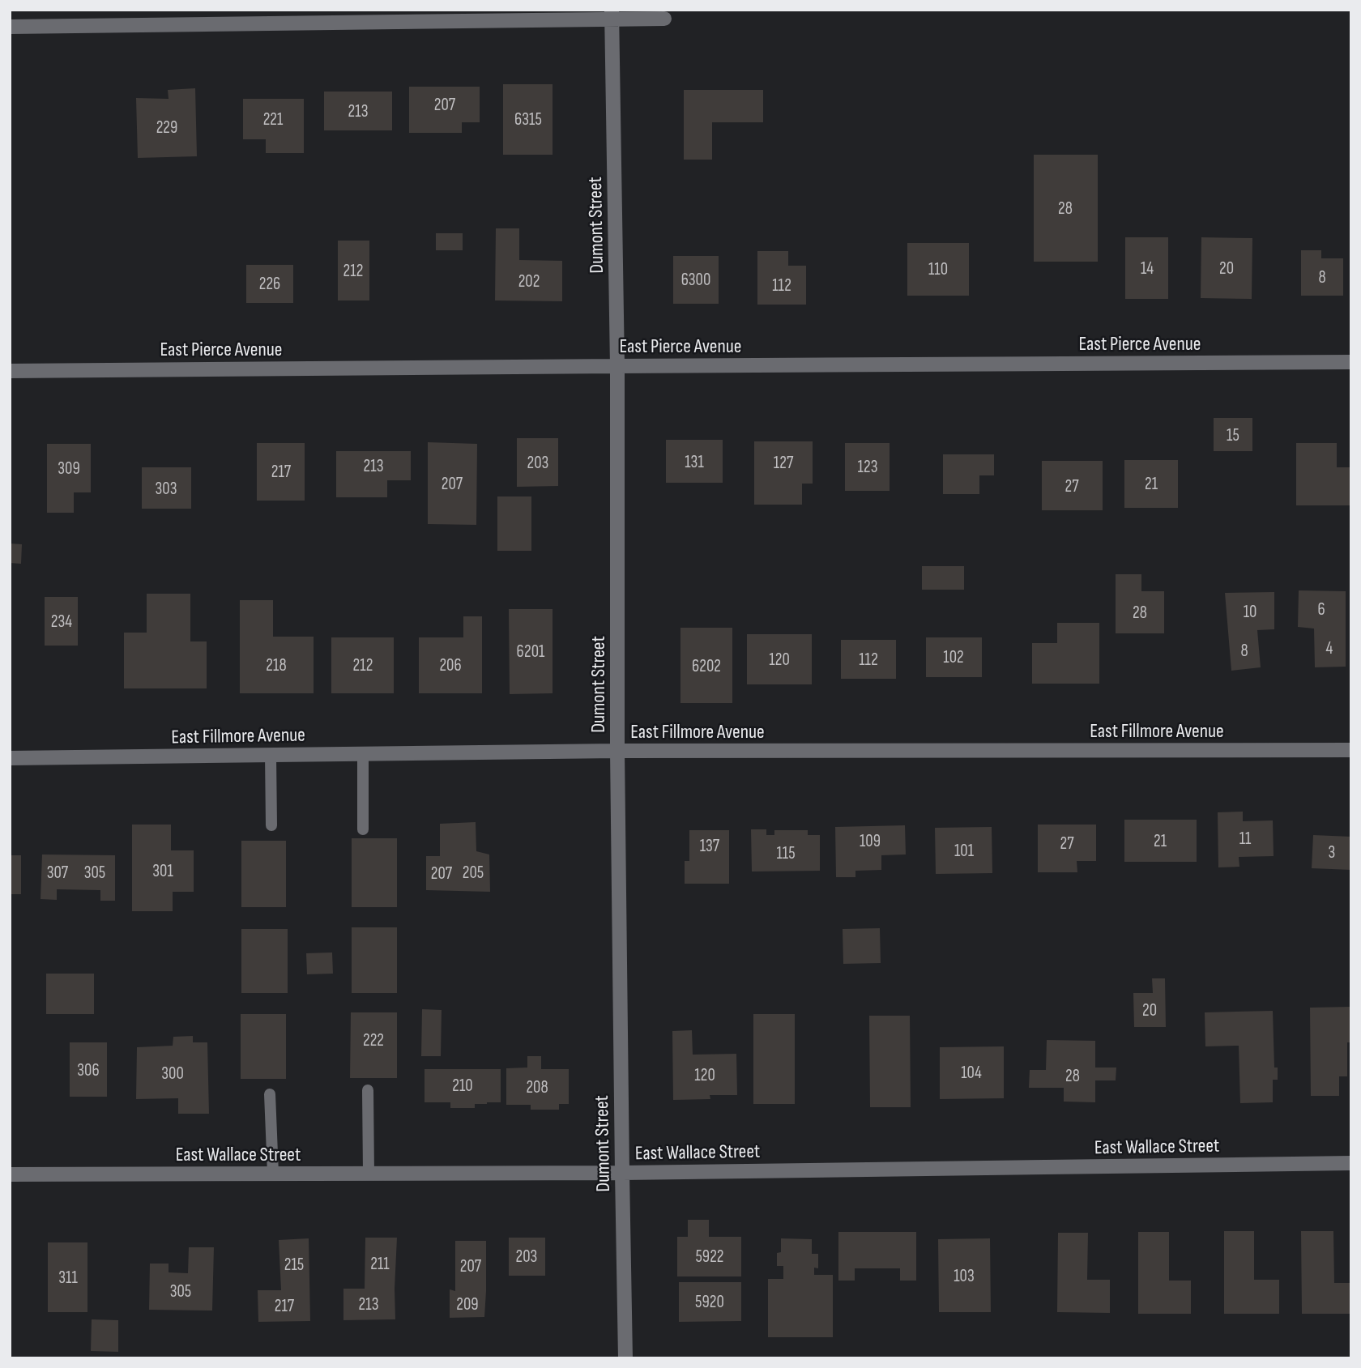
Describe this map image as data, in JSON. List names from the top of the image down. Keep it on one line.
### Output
{"streets":{"street":["Dumont Street","East Pierce Avenue","East Fillmore Avenue","East Wallace Street"]},"crossings":[["Dumont Street","East Pierce Avenue"],["Dumont Street","East Fillmore Avenue"],["Dumont Street","East Wallace Street"]],"house_numbers":["207","213","221","6315","229","28","14","20","110","212","8","6300","202","226","112","15","131","203","127","213","123","309","217","207","21","27","303","6","10","28","234","4","8","6201","102","120","112","218","212","206","6202","11","109","21","27","137","101","3","115","301","307","305","205","207","20","222","306","104","300","120","28","210","208","203","5922","211","215","207","103","311","305","5920","213","209","217"]}
